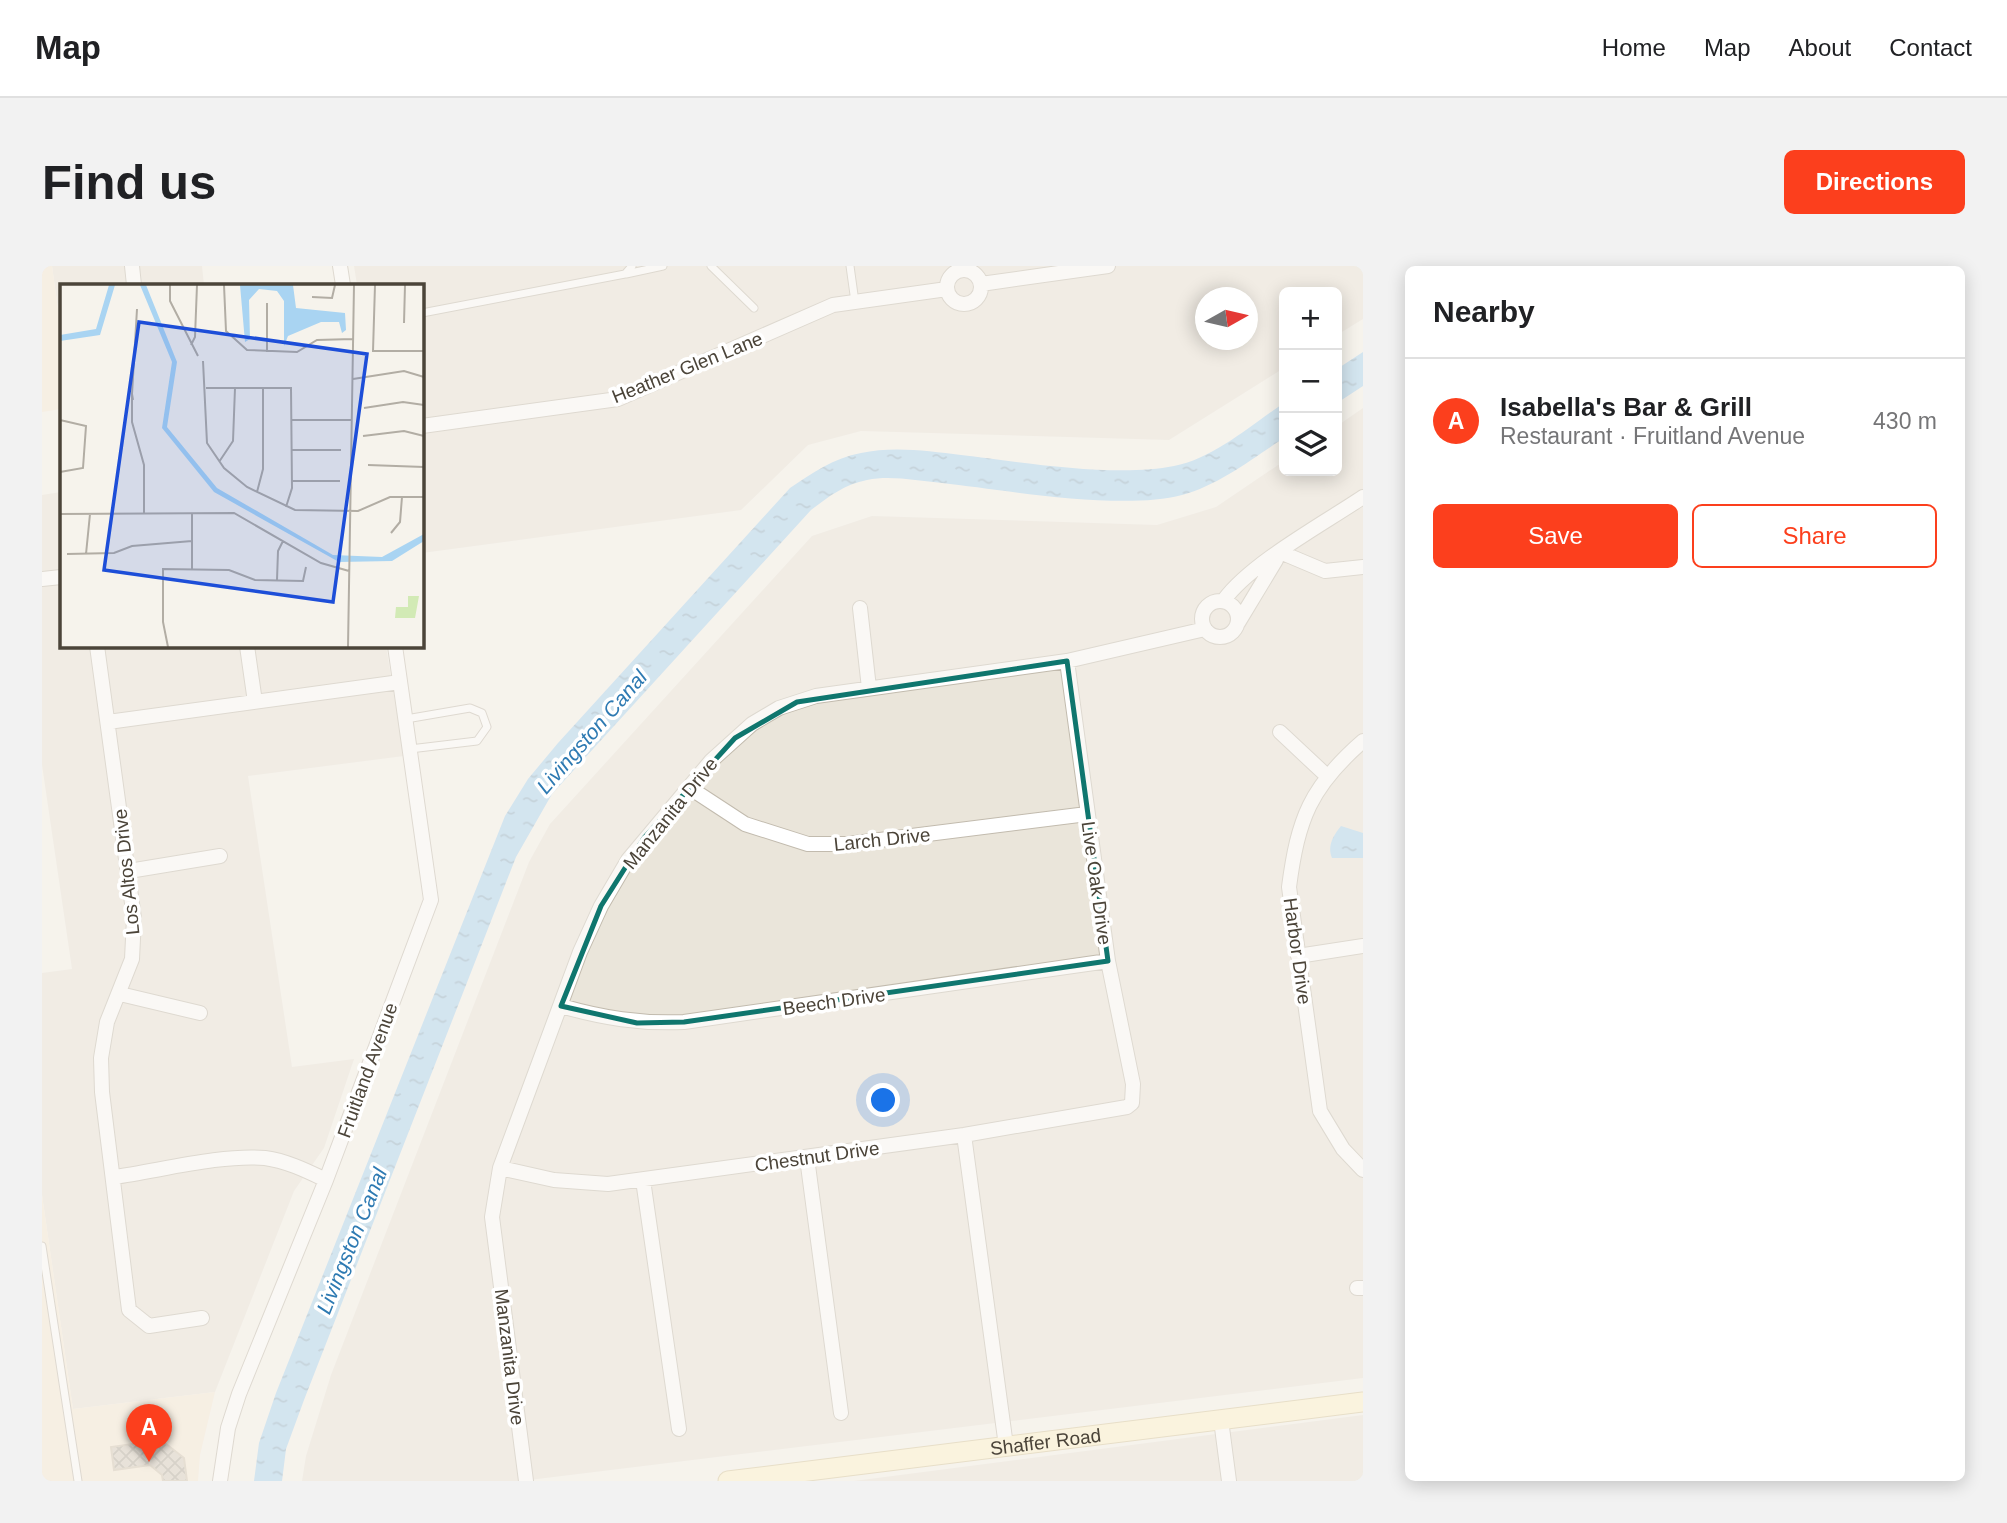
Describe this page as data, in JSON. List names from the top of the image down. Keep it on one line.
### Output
{"streets":{"main road":["Shaffer Road"],"street":["Heather Glen Lane","Manzanita Drive","Larch Drive","Los Altos Drive","Live Oak Drive","Harbor Drive","Beech Drive","Fruitland Avenue","Chestnut Drive"]},"crossings":[["Manzanita Drive","Larch Drive"],["Manzanita Drive","Live Oak Drive"],["Manzanita Drive","Beech Drive"],["Manzanita Drive","Chestnut Drive"],["Larch Drive","Live Oak Drive"],["Live Oak Drive","Beech Drive"],["Live Oak Drive","Chestnut Drive"]],"water":["Livingston Canal"],"north":"right","page":{"header":"Map","nav":["Home","Map","About","Contact"],"buttons":["Directions",["Save","Share"]],"title":"Find us","heading":"Nearby","map_buttons":["+","−"],"list":[{"mark":"A","name":"Isabella's Bar & Grill","note":"Restaurant · Fruitland Avenue","value":"430 m"}],"pins":"A"}}
